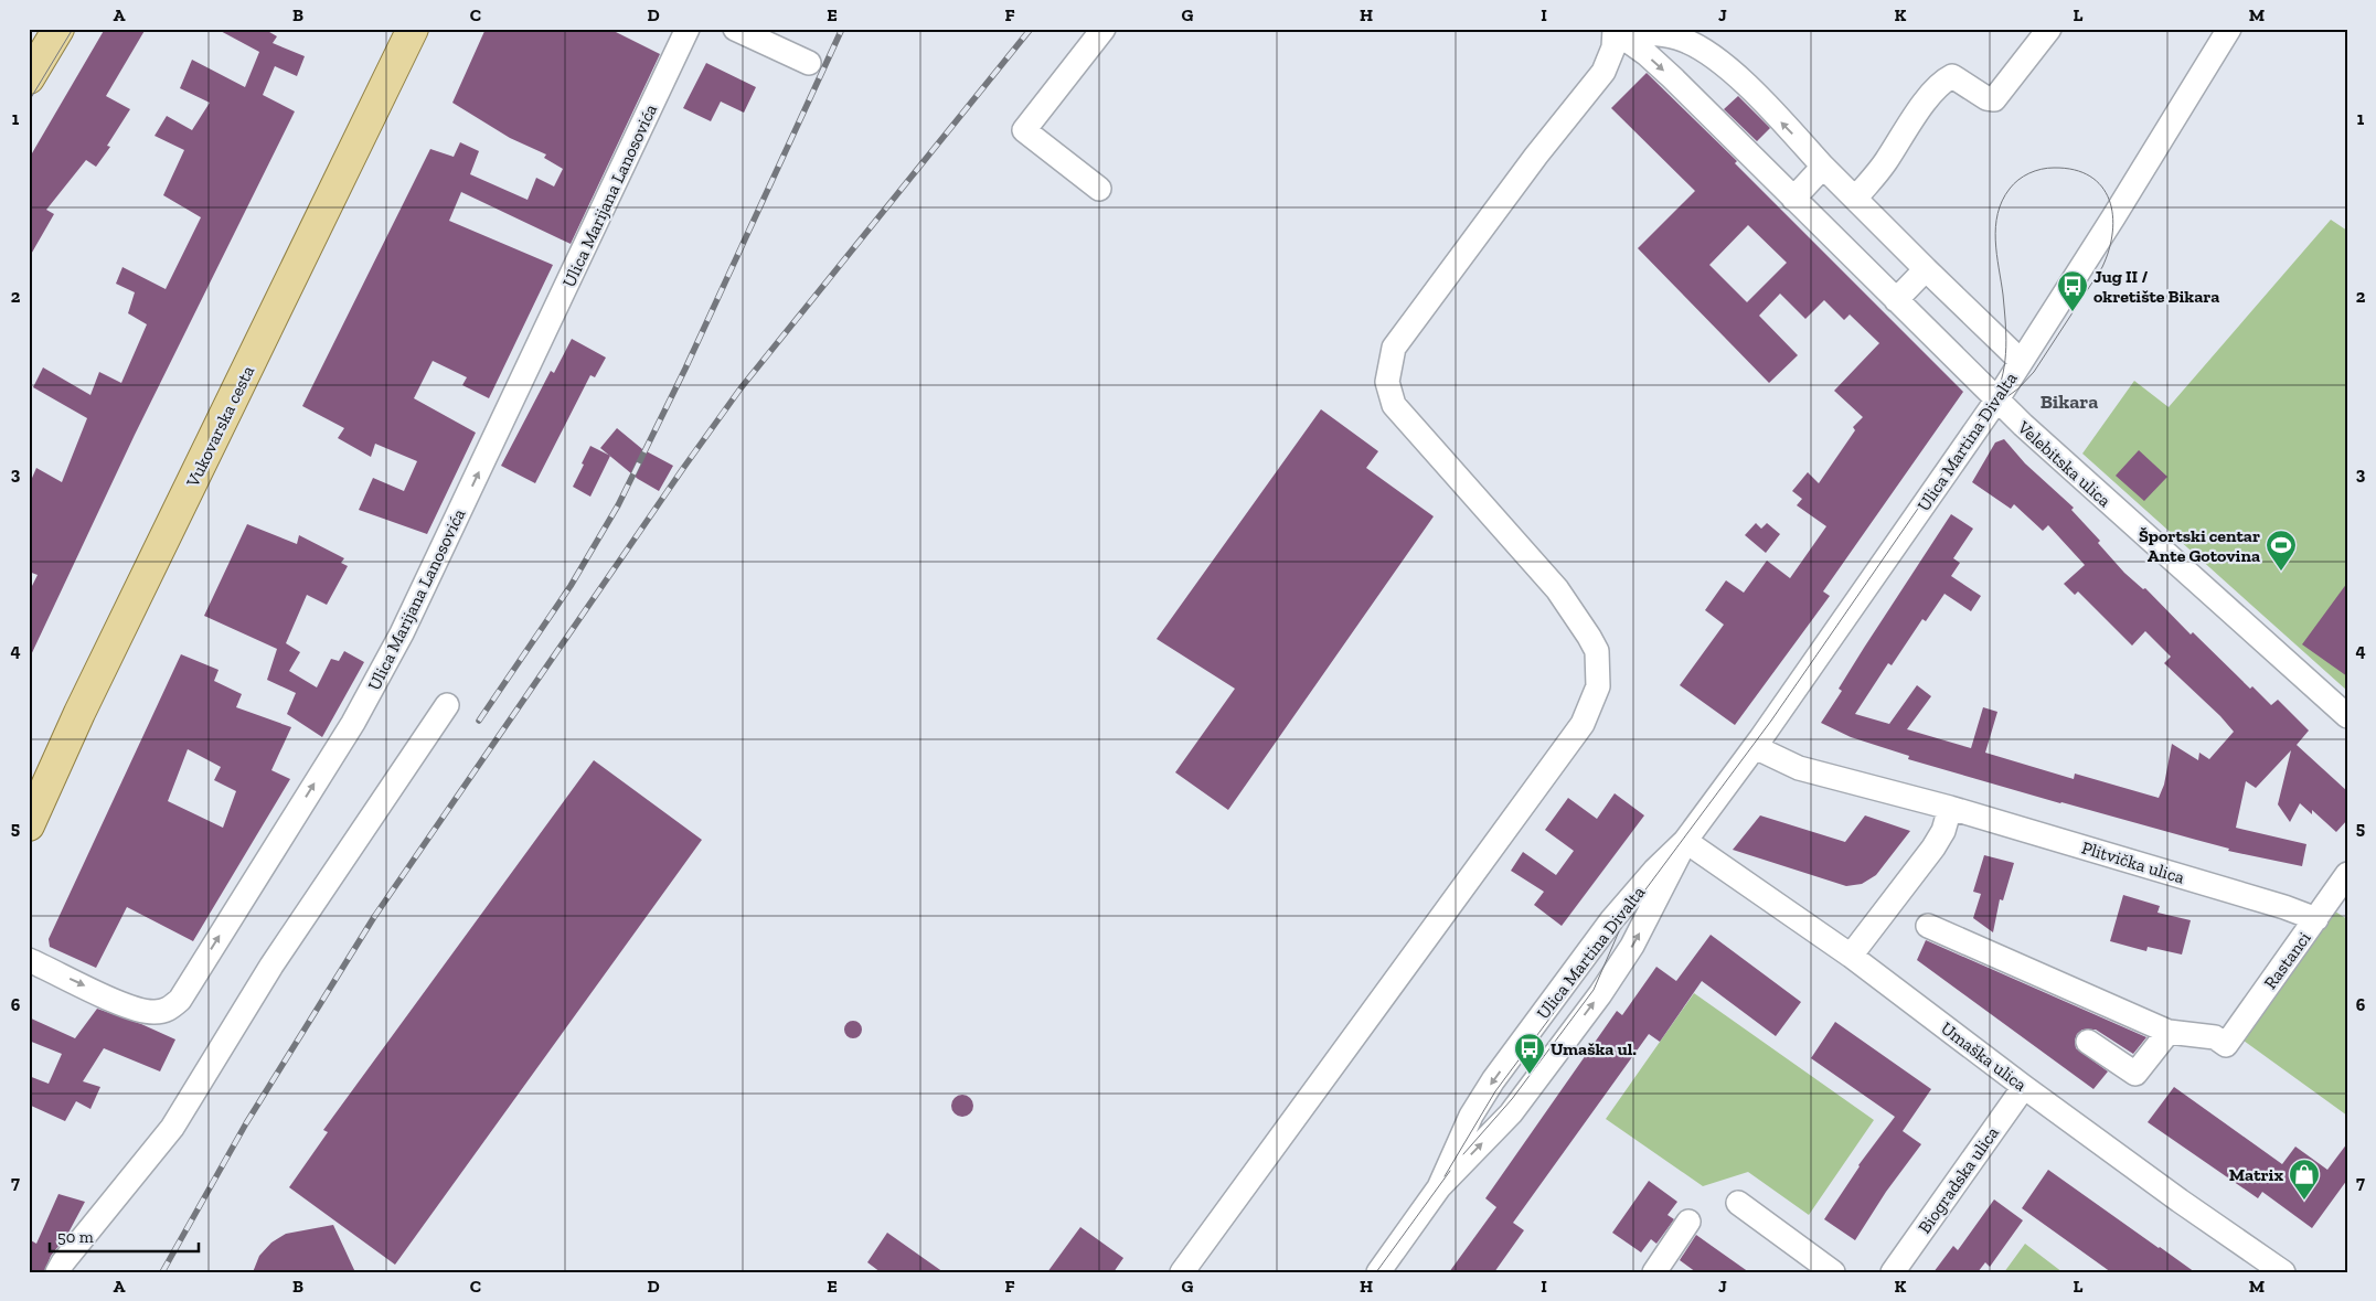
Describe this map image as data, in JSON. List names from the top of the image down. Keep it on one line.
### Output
{"streets":{"main road":["Vukovarska cesta"],"street":["Ulica Marijana Lanosovića","Ulica Martina Divalta","Velebitska ulica","Plitvička ulica","Rastanci","Umaška ulica","Biogradska ulica"]},"crossings":[["Ulica Martina Divalta","Velebitska ulica"],["Ulica Martina Divalta","Plitvička ulica"],["Ulica Martina Divalta","Umaška ulica"],["Plitvička ulica","Rastanci"],["Umaška ulica","Biogradska ulica"]],"districts":["Bikara"],"places":{"bus stop":["Jug II / okretište Bikara","Umaška ul."],"sports":["Športski centar Ante Gotovina"],"shop":["Matrix"]},"scale_bar":"50 m","grid":{"columns":["A","B","C","D","E","F","G","H","I","J","K","L","M"],"rows":["1","2","3","4","5","6","7"]}}
